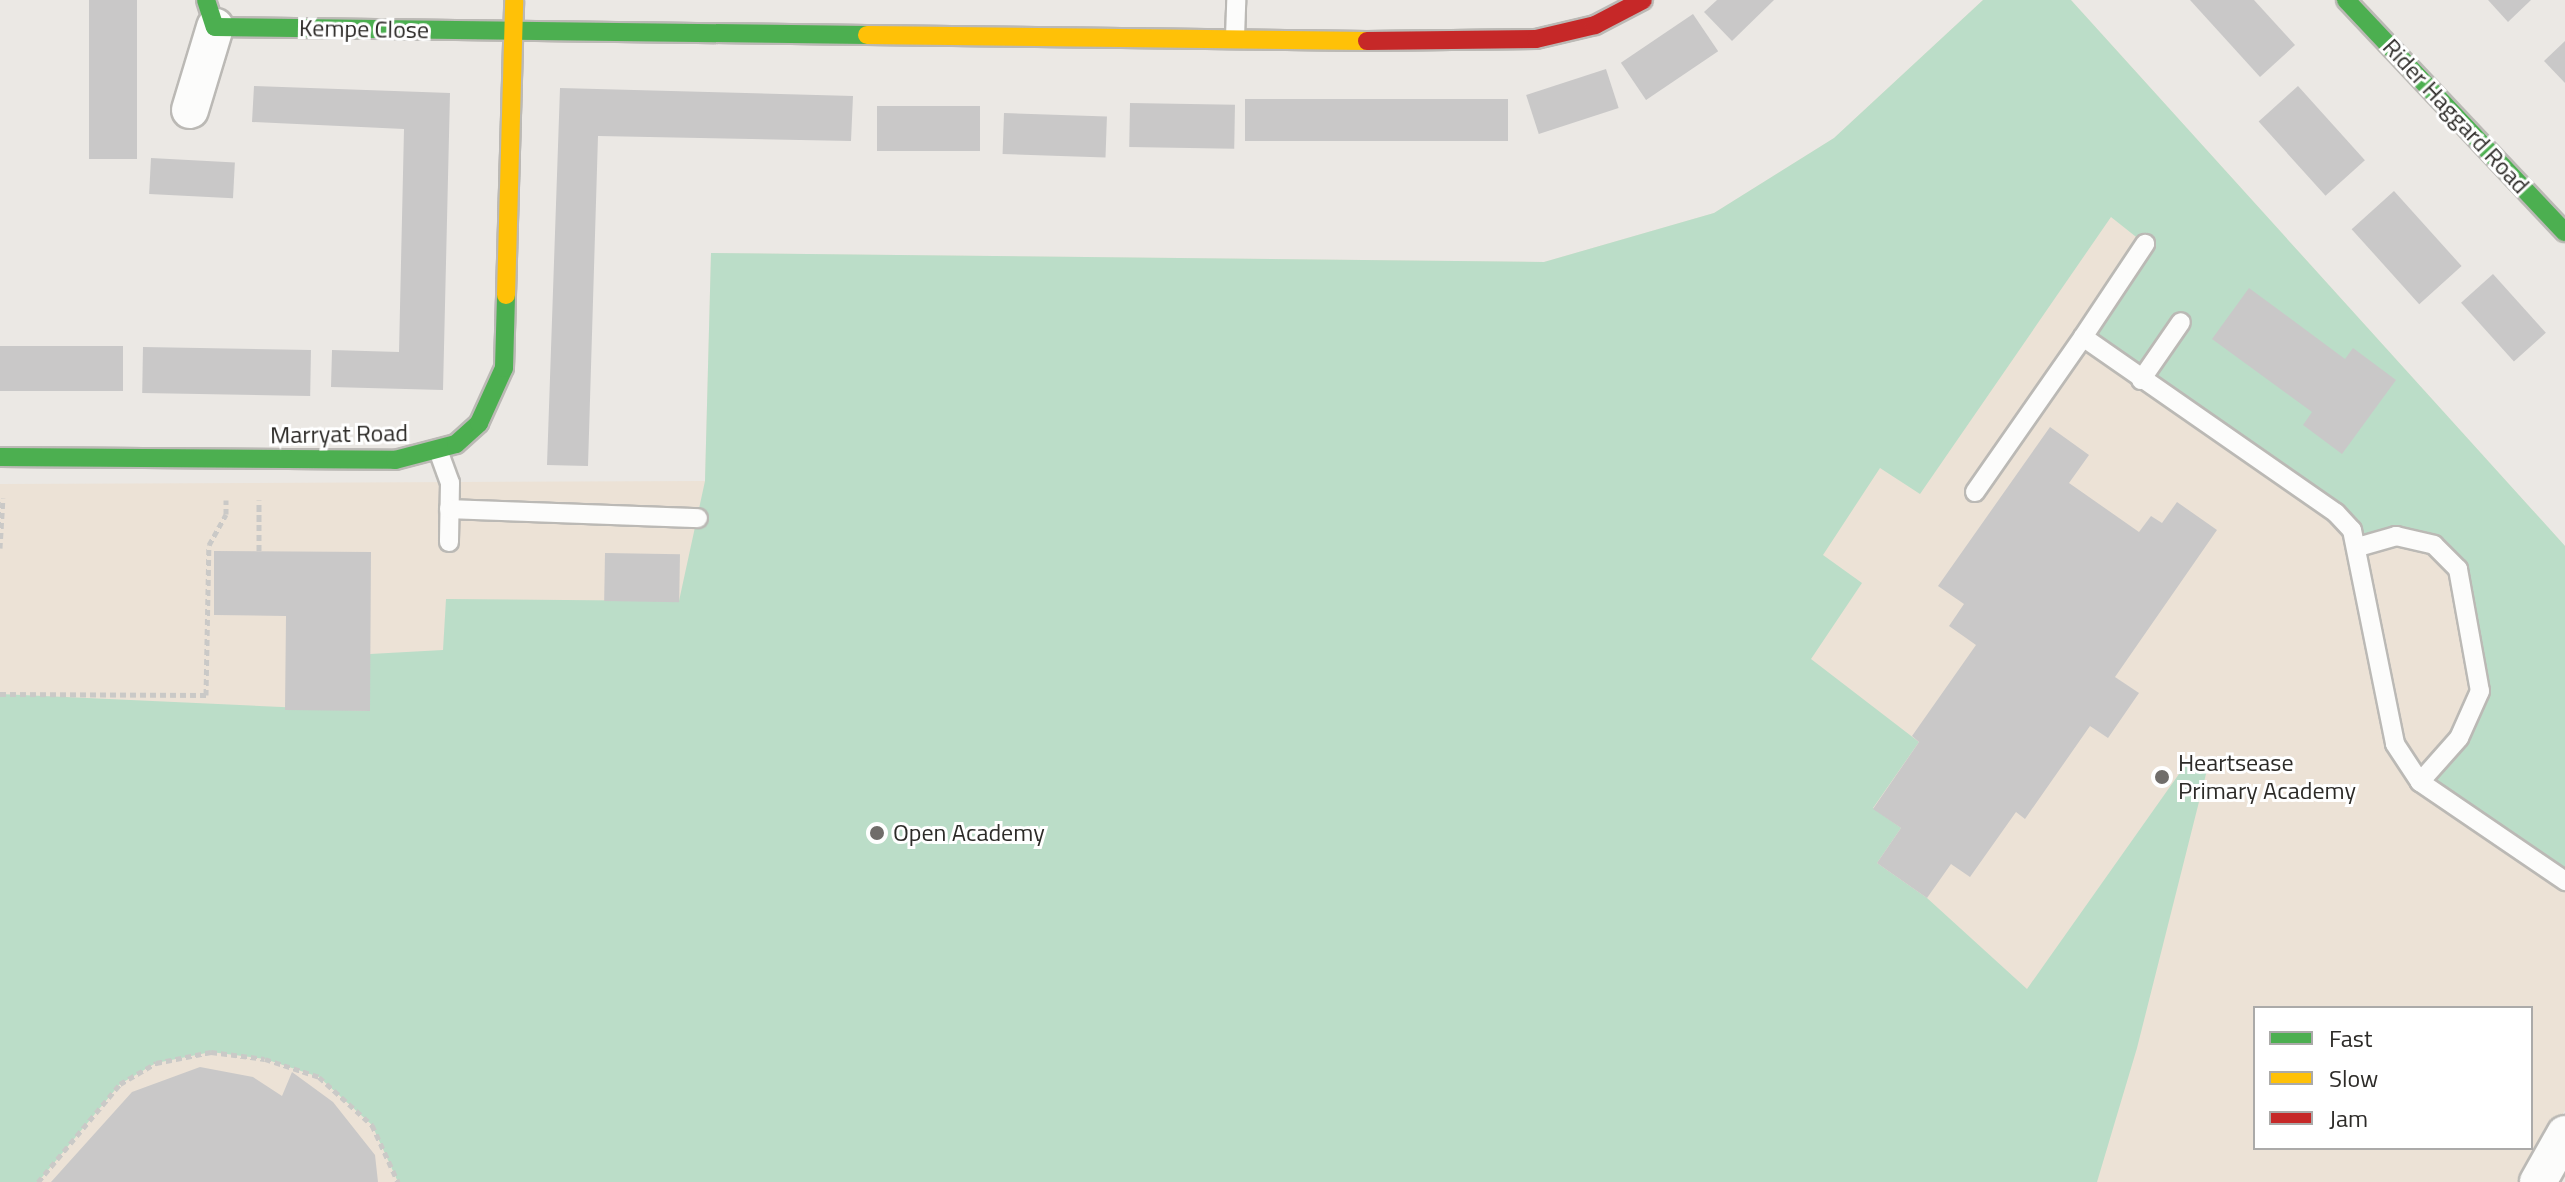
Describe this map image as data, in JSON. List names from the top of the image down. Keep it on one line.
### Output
{"streets":{"street":["Kempe Close","Rider Haggard Road","Marryat Road"]},"crossings":[["Kempe Close","Marryat Road"]],"places":["Heartsease Primary Academy","Open Academy"],"legend":["Fast","Slow","Jam"]}
